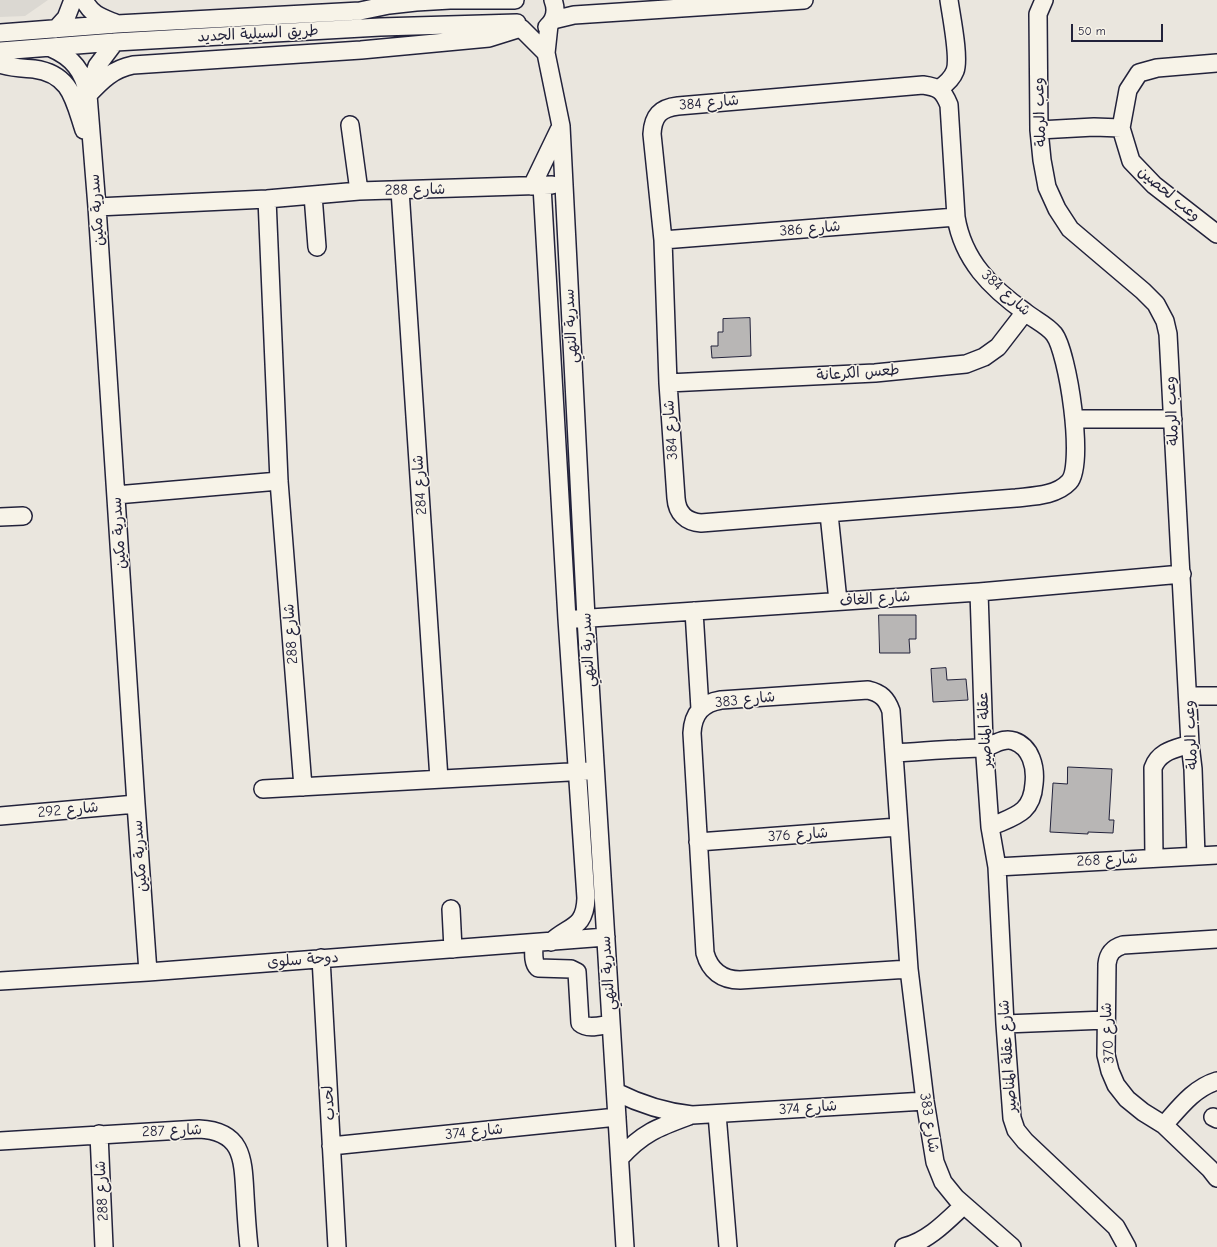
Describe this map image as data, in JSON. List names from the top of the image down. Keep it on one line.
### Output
{"streets":{"street":["طريق السيلية الجديد","شارع 384","وعب الرملة","شارع 288","وعب لحصين","سدرية مكين","شارع 386","سدرية النهي","طعس الكرعانة","شارع 284","شارع الغاف","شارع 383","عقلة المناصير","شارع 292","شارع 376","شارع 268","دوحة سلوى","شارع 370","شارع عقلة المناصير","لحدب","شارع 374","شارع 287"]},"crossings":[["طريق السيلية الجديد","سدرية مكين"],["طريق السيلية الجديد","سدرية النهي"],["شارع 384","شارع 386"],["شارع 384","طعس الكرعانة"],["وعب الرملة","شارع الغاف"],["وعب الرملة","شارع 268"],["شارع 288","سدرية مكين"],["شارع 288","سدرية النهي"],["شارع 288","شارع 284"],["شارع 288","شارع 287"],["سدرية مكين","شارع 292"],["سدرية مكين","دوحة سلوى"],["سدرية النهي","شارع الغاف"],["سدرية النهي","دوحة سلوى"],["سدرية النهي","شارع 374"],["شارع الغاف","عقلة المناصير"],["شارع 383","شارع 376"],["شارع 383","شارع 374"],["عقلة المناصير","شارع 268"],["عقلة المناصير","شارع عقلة المناصير"],["شارع 268","شارع عقلة المناصير"],["دوحة سلوى","لحدب"],["لحدب","شارع 374"]],"scale_bar":"50 m"}
